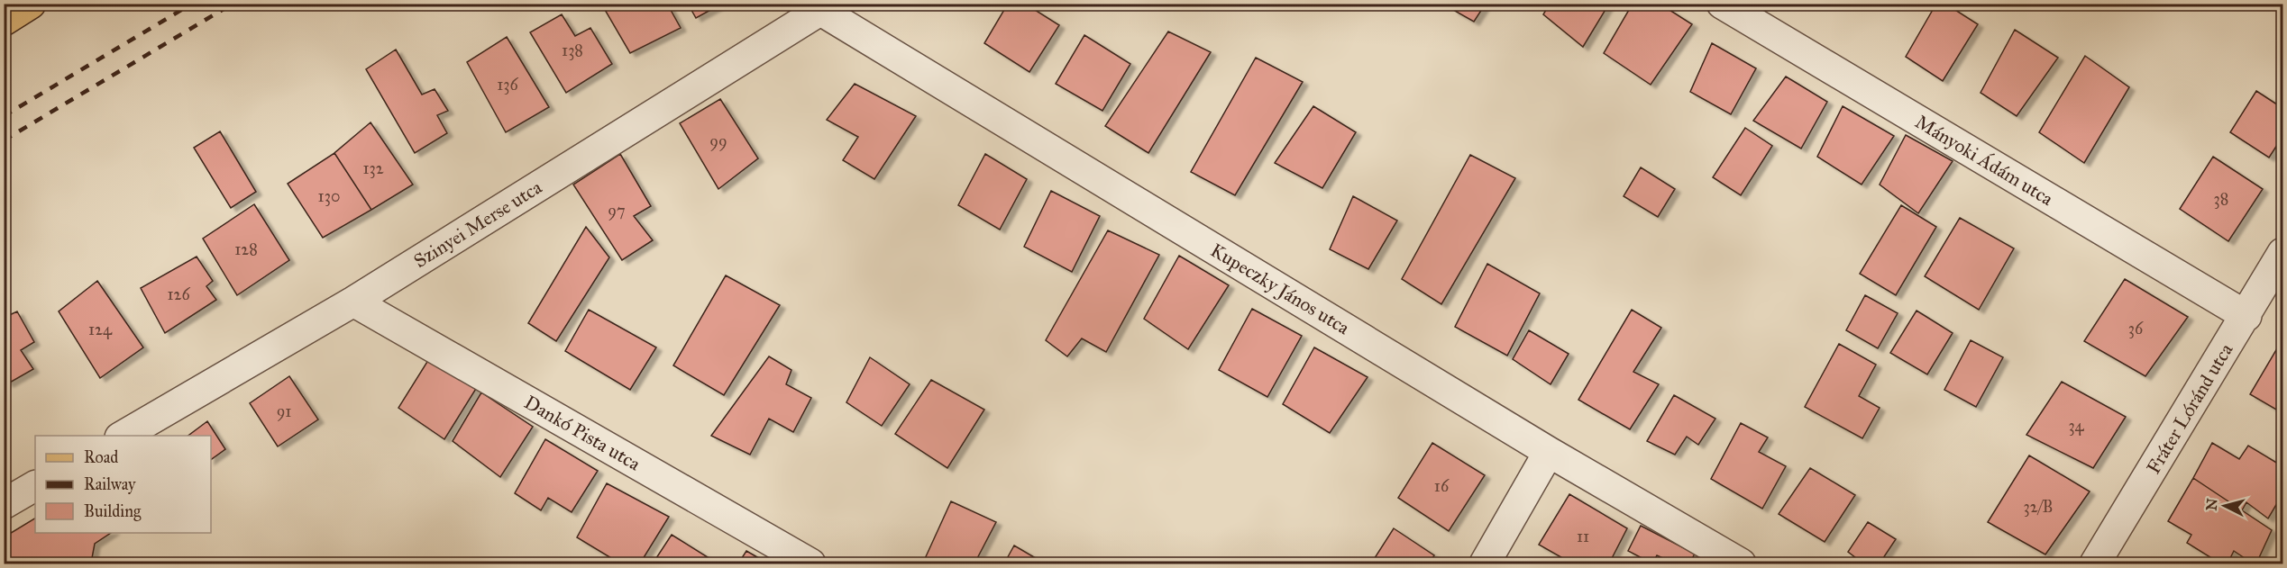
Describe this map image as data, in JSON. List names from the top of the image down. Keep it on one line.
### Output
{"streets":{"street":["Mányoki Ádám utca","Szinyei Merse utca","Kupeczky János utca","Fráter Lóránd utca","Dankó Pista utca"]},"crossings":[["Mányoki Ádám utca","Fráter Lóránd utca"],["Szinyei Merse utca","Kupeczky János utca"],["Szinyei Merse utca","Dankó Pista utca"]],"house_numbers":["138","136","99","132","130","38","97","128","126","36","124","91","34","16","32/B","11"],"legend":["Road","Railway","Building"],"north":"left"}
